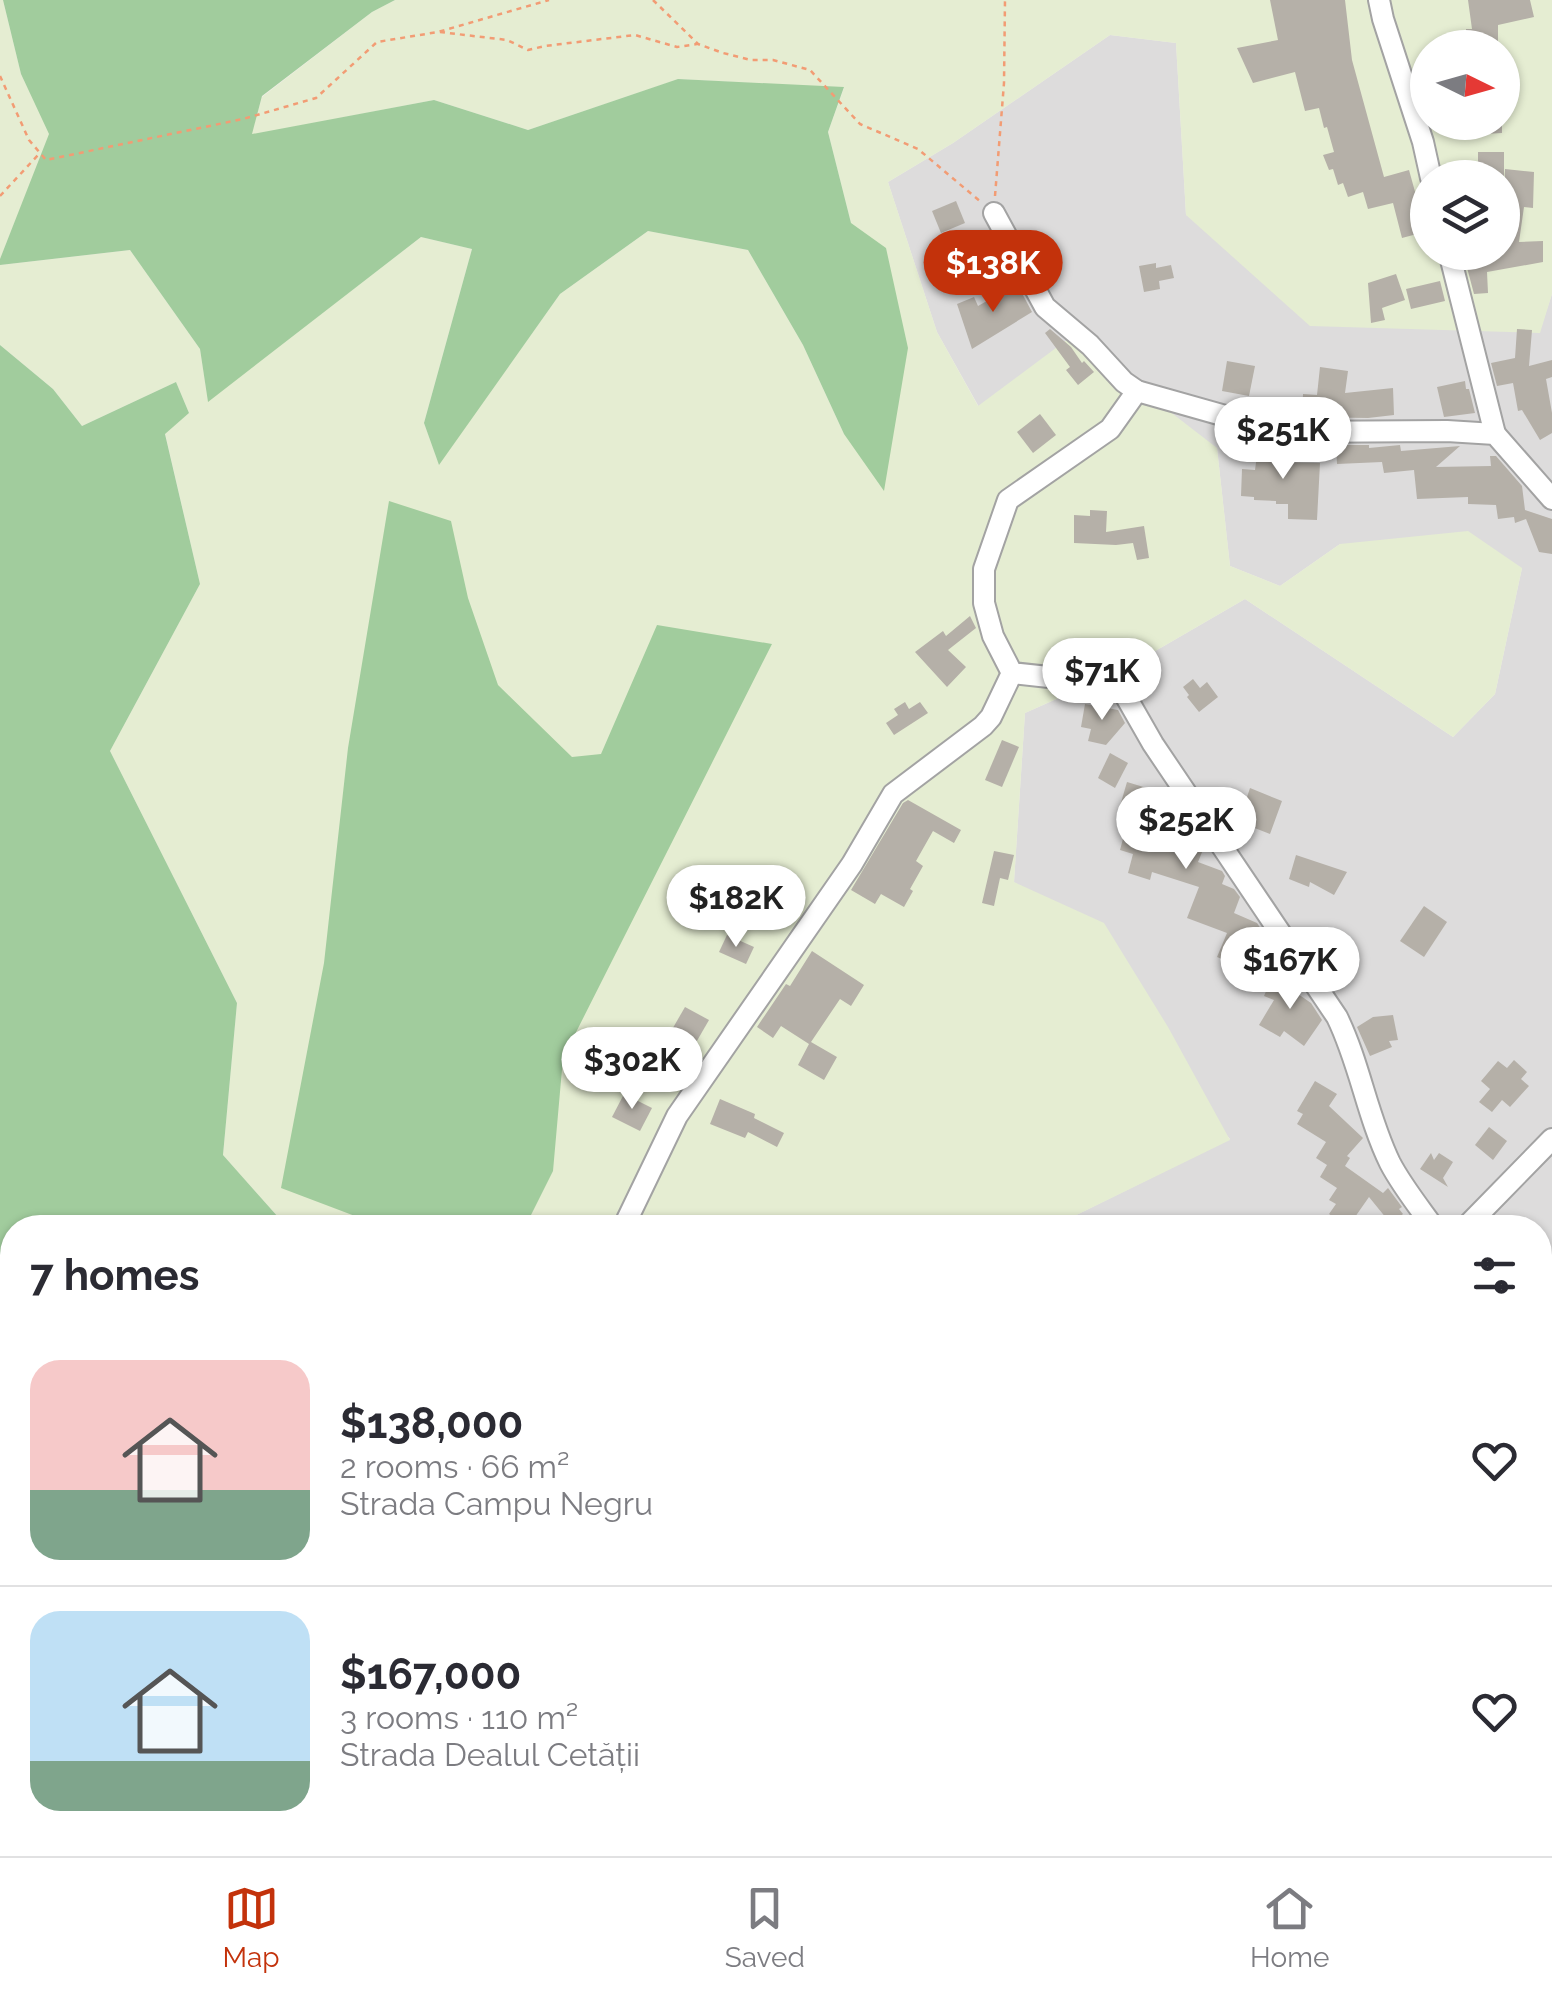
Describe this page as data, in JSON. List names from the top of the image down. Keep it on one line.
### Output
{"north":"right","page":{"price":["$138K","$251K","$71K","$252K","$182K","$167K","$302K"],"heading":"7 homes","list":[{"name":"$138,000","note":"2 rooms · 66 m² · Strada Campu Negru"},{"name":"$167,000","note":"3 rooms · 110 m² · Strada Dealul Cetății"}],"tabs":["Map","Saved","Home"]}}
